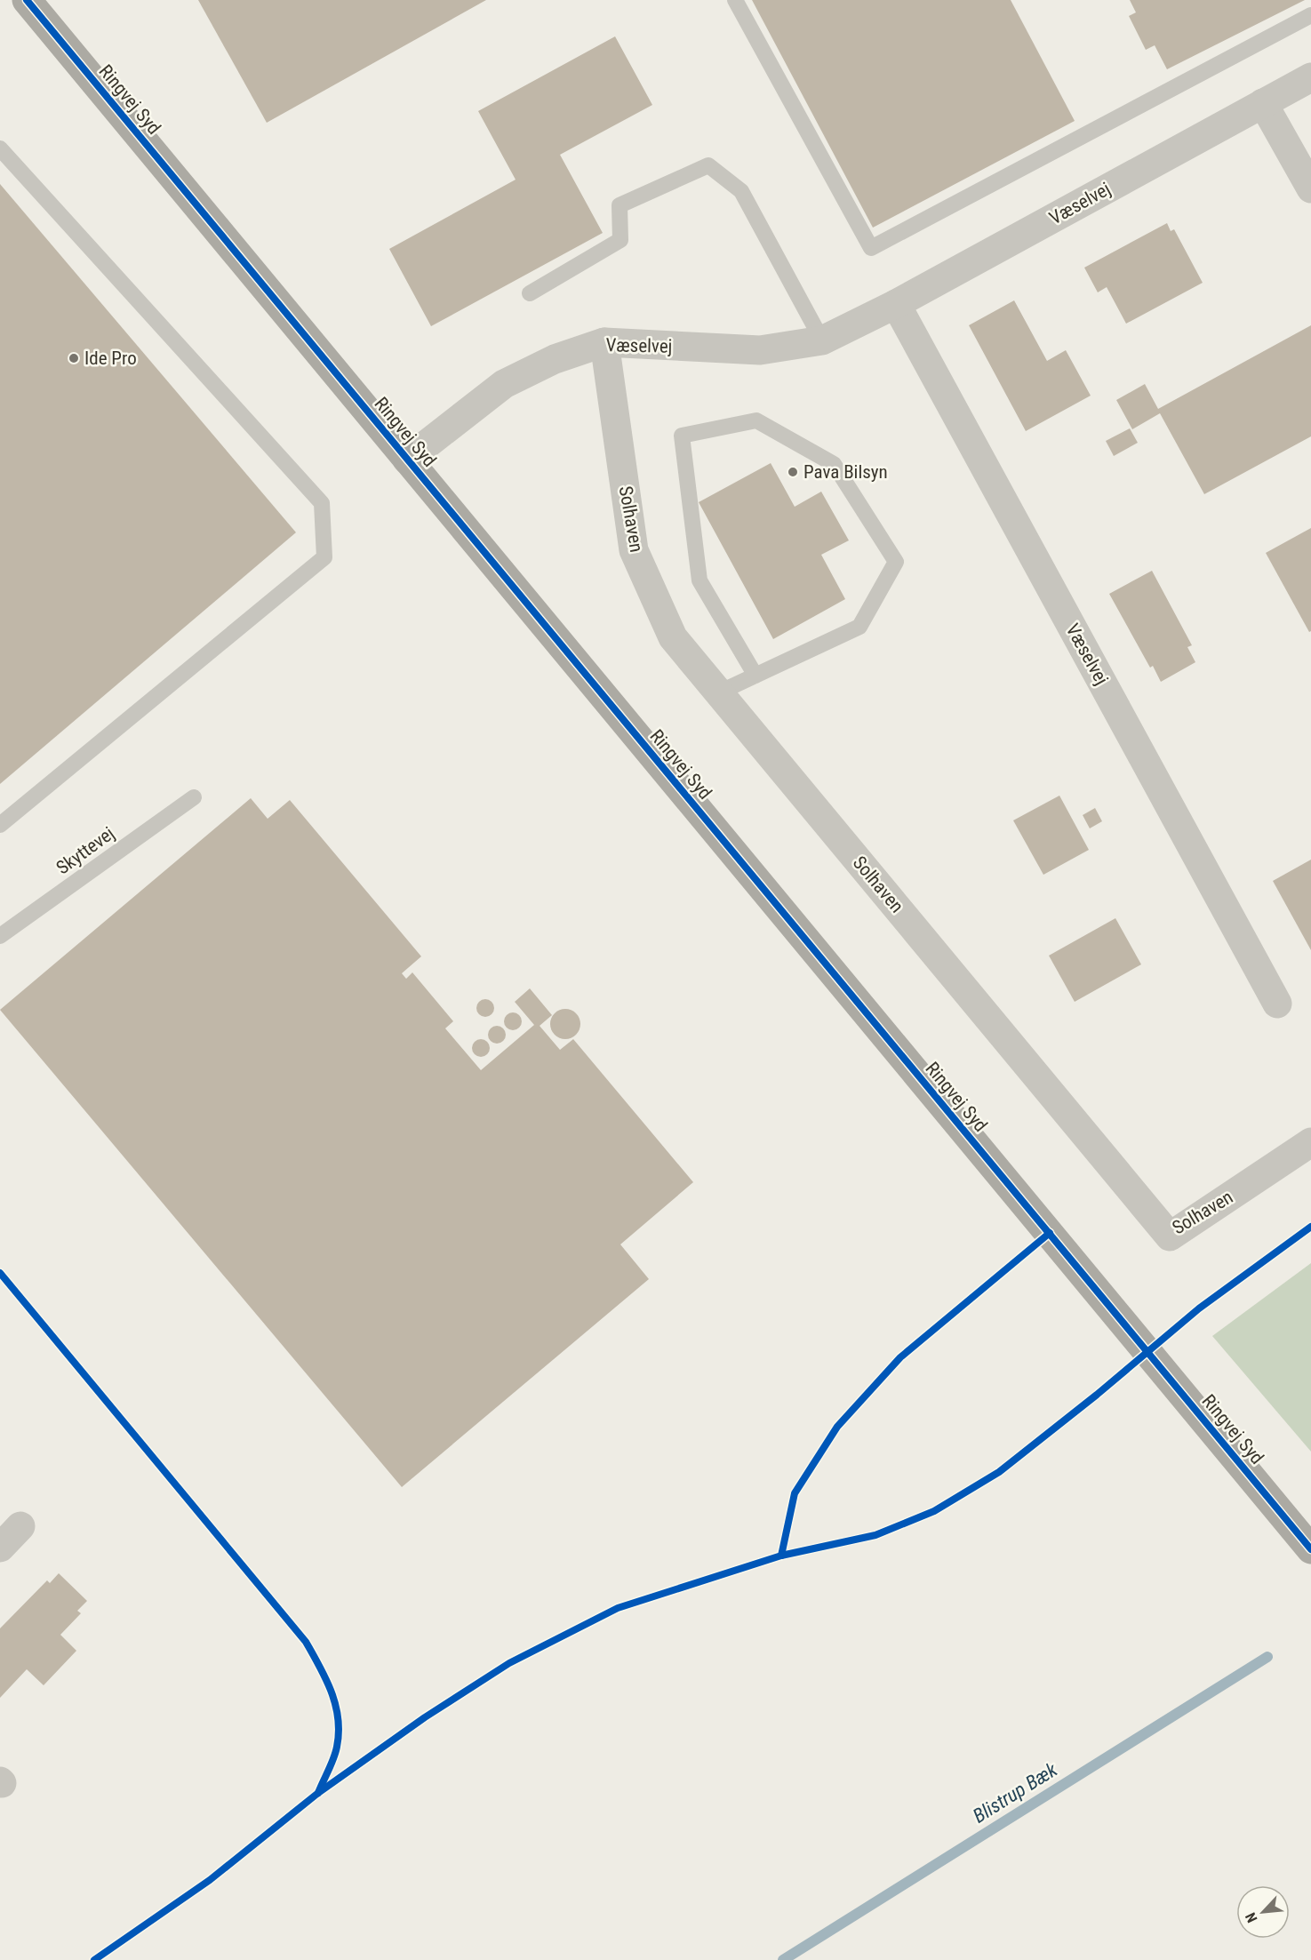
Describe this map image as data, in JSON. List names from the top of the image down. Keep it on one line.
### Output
{"streets":{"main road":["Ringvej Syd"],"street":["Væselvej","Solhaven"],"lane":["Skyttevej"]},"crossings":[["Ringvej Syd","Væselvej"],["Væselvej","Solhaven"]],"water":["Blistrup Bæk"],"places":["Ide Pro","Pava Bilsyn"],"north":"bottom left"}
